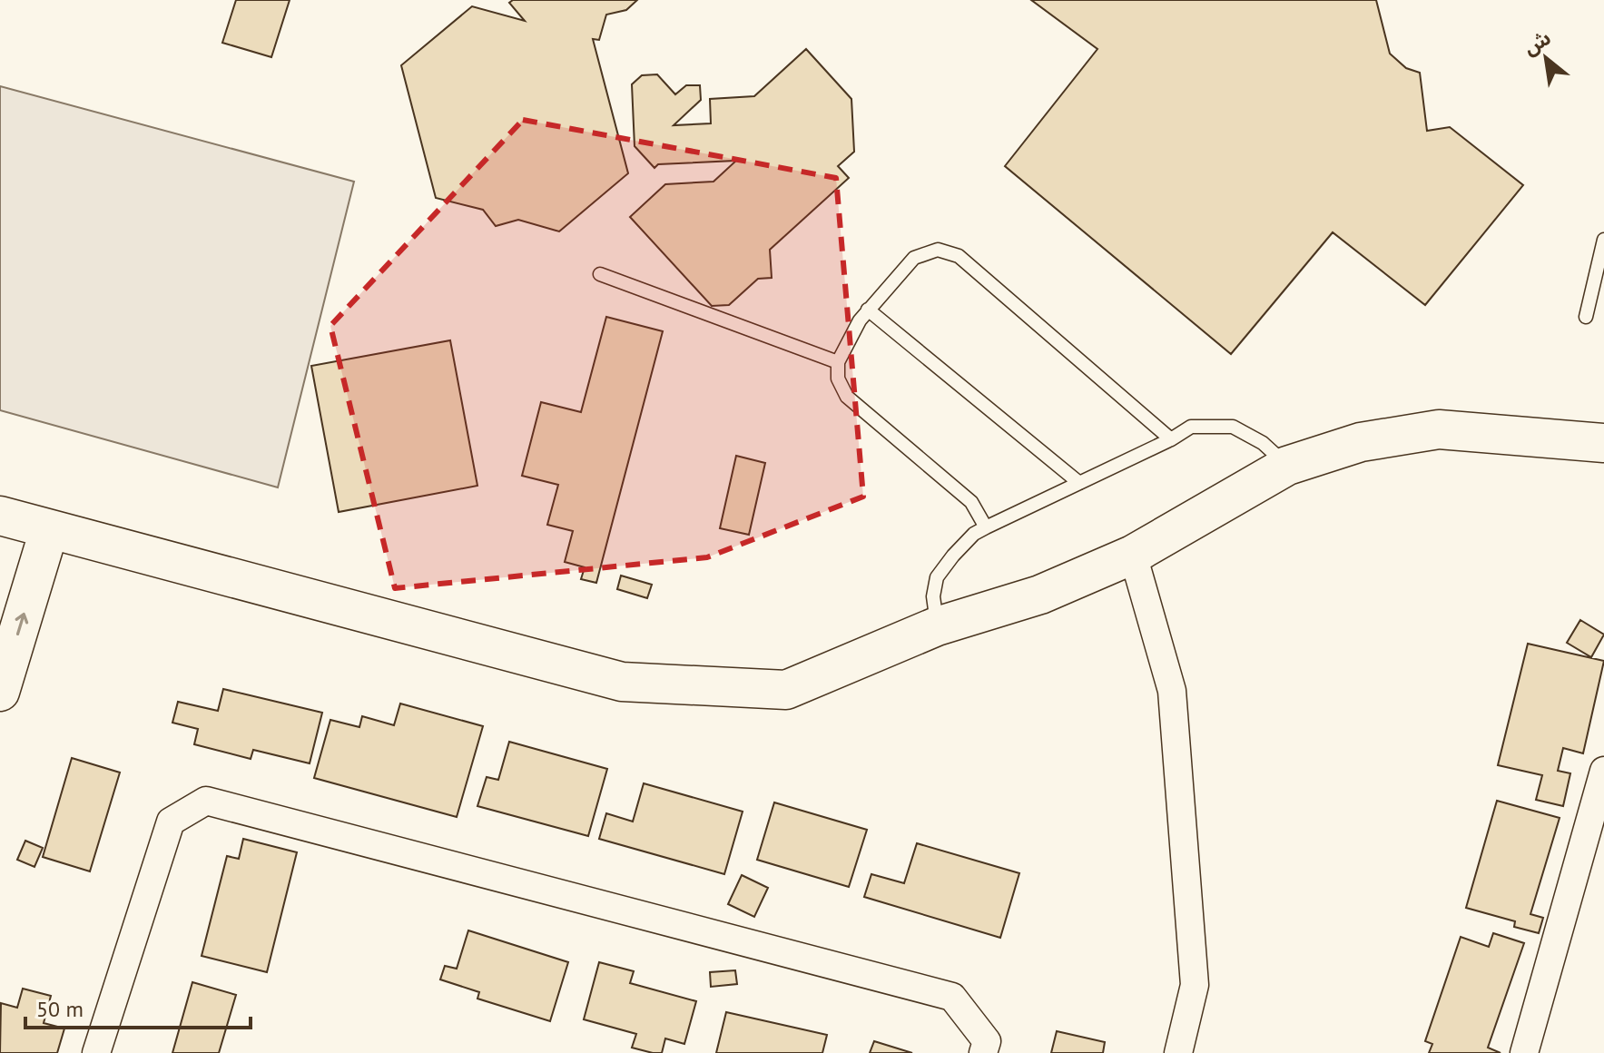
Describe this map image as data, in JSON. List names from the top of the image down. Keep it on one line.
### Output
{"scale_bar":"50 m","north":"top left"}
